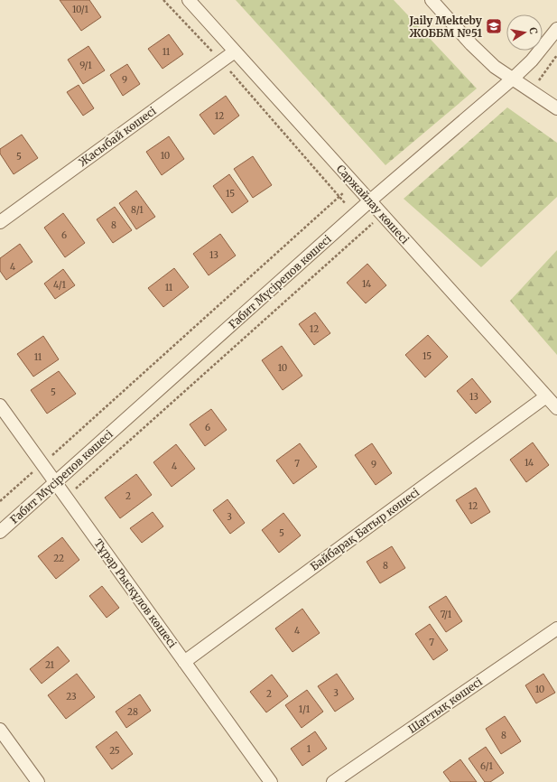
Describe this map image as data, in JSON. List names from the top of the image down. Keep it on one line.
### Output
{"streets":{"street":["Жасыбай көшесі","Саржайлау көшесі","Ғабит Мүсірепов көшесі","Байбарақ Батыр көшесі","Тұрар Рысқұлов көшесі","Шаттық көшесі"]},"crossings":[["Жасыбай көшесі","Саржайлау көшесі"],["Саржайлау көшесі","Ғабит Мүсірепов көшесі"],["Саржайлау көшесі","Байбарақ Батыр көшесі"],["Ғабит Мүсірепов көшесі","Тұрар Рысқұлов көшесі"],["Байбарақ Батыр көшесі","Тұрар Рысқұлов көшесі"]],"places":{"school or university":["Jaily Mekteby ЖОББМ №51"]},"house_numbers":["10/1","11","9/1","9","12","10","5","15","8/1","8","6","13","4","14","4/1","11","12","15","11","10","5","13","6","14","7","9","4","2","12","3","5","22","8","7/1","4","7","21","10","3","2","23","1/1","28","8","1","25","6/1"],"north":"right"}
